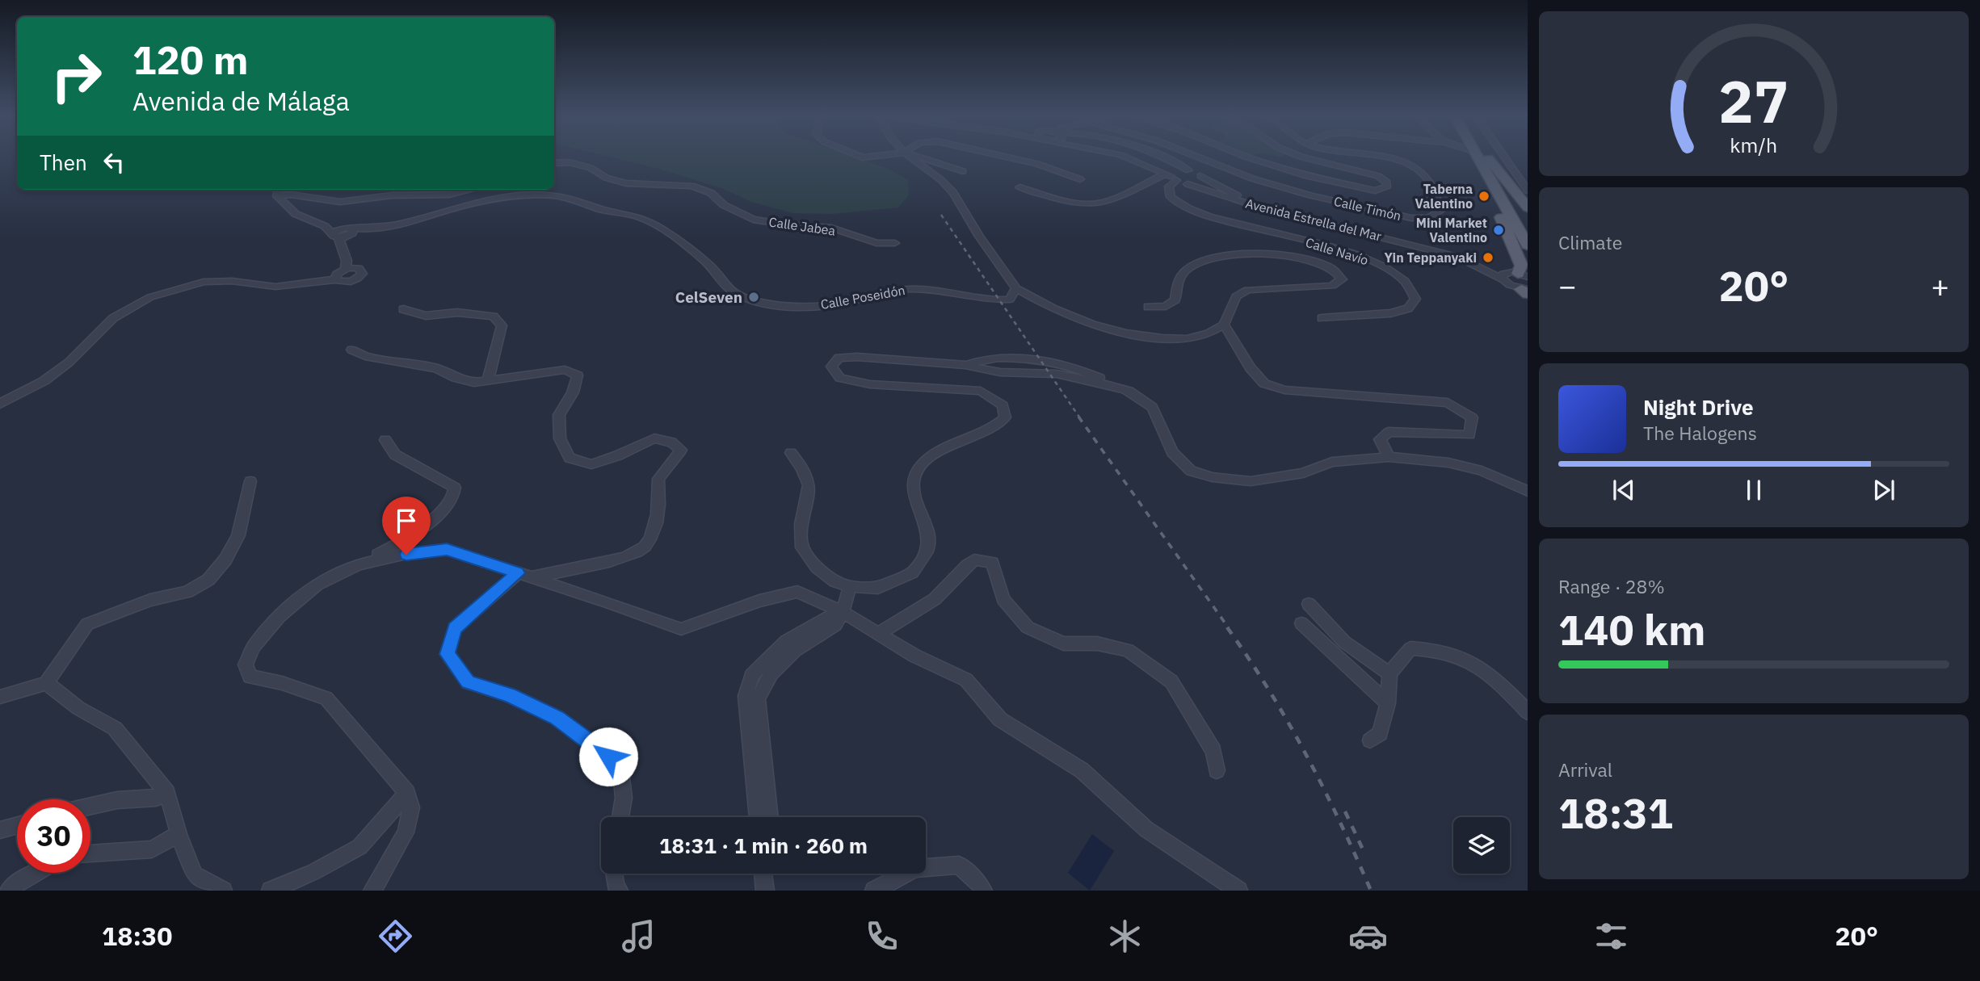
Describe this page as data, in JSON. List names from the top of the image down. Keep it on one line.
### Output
{"streets":{"street":["Calle Timón","Avenida Estrella del Mar","Calle Jabea","Calle Navío","Calle Poseidón"]},"crossings":[["Avenida Estrella del Mar","Calle Navío"]],"places":["Taberna Valentino","Mini Market Valentino","Yin Teppanyaki","CelSeven"],"page":{"turn":["120 m","Avenida de Málaga"],"then":"Then","tile":["Climate",["Range · 28%","140 km"],["Arrival","18:31"]],"heat":["−","20°","+"],"song":["Night Drive","The Halogens"],"limit":"30","trip":"18:31 · 1 min · 260 m","tabs":["18:30","20°"],"gauge":["27","km/h"]}}
